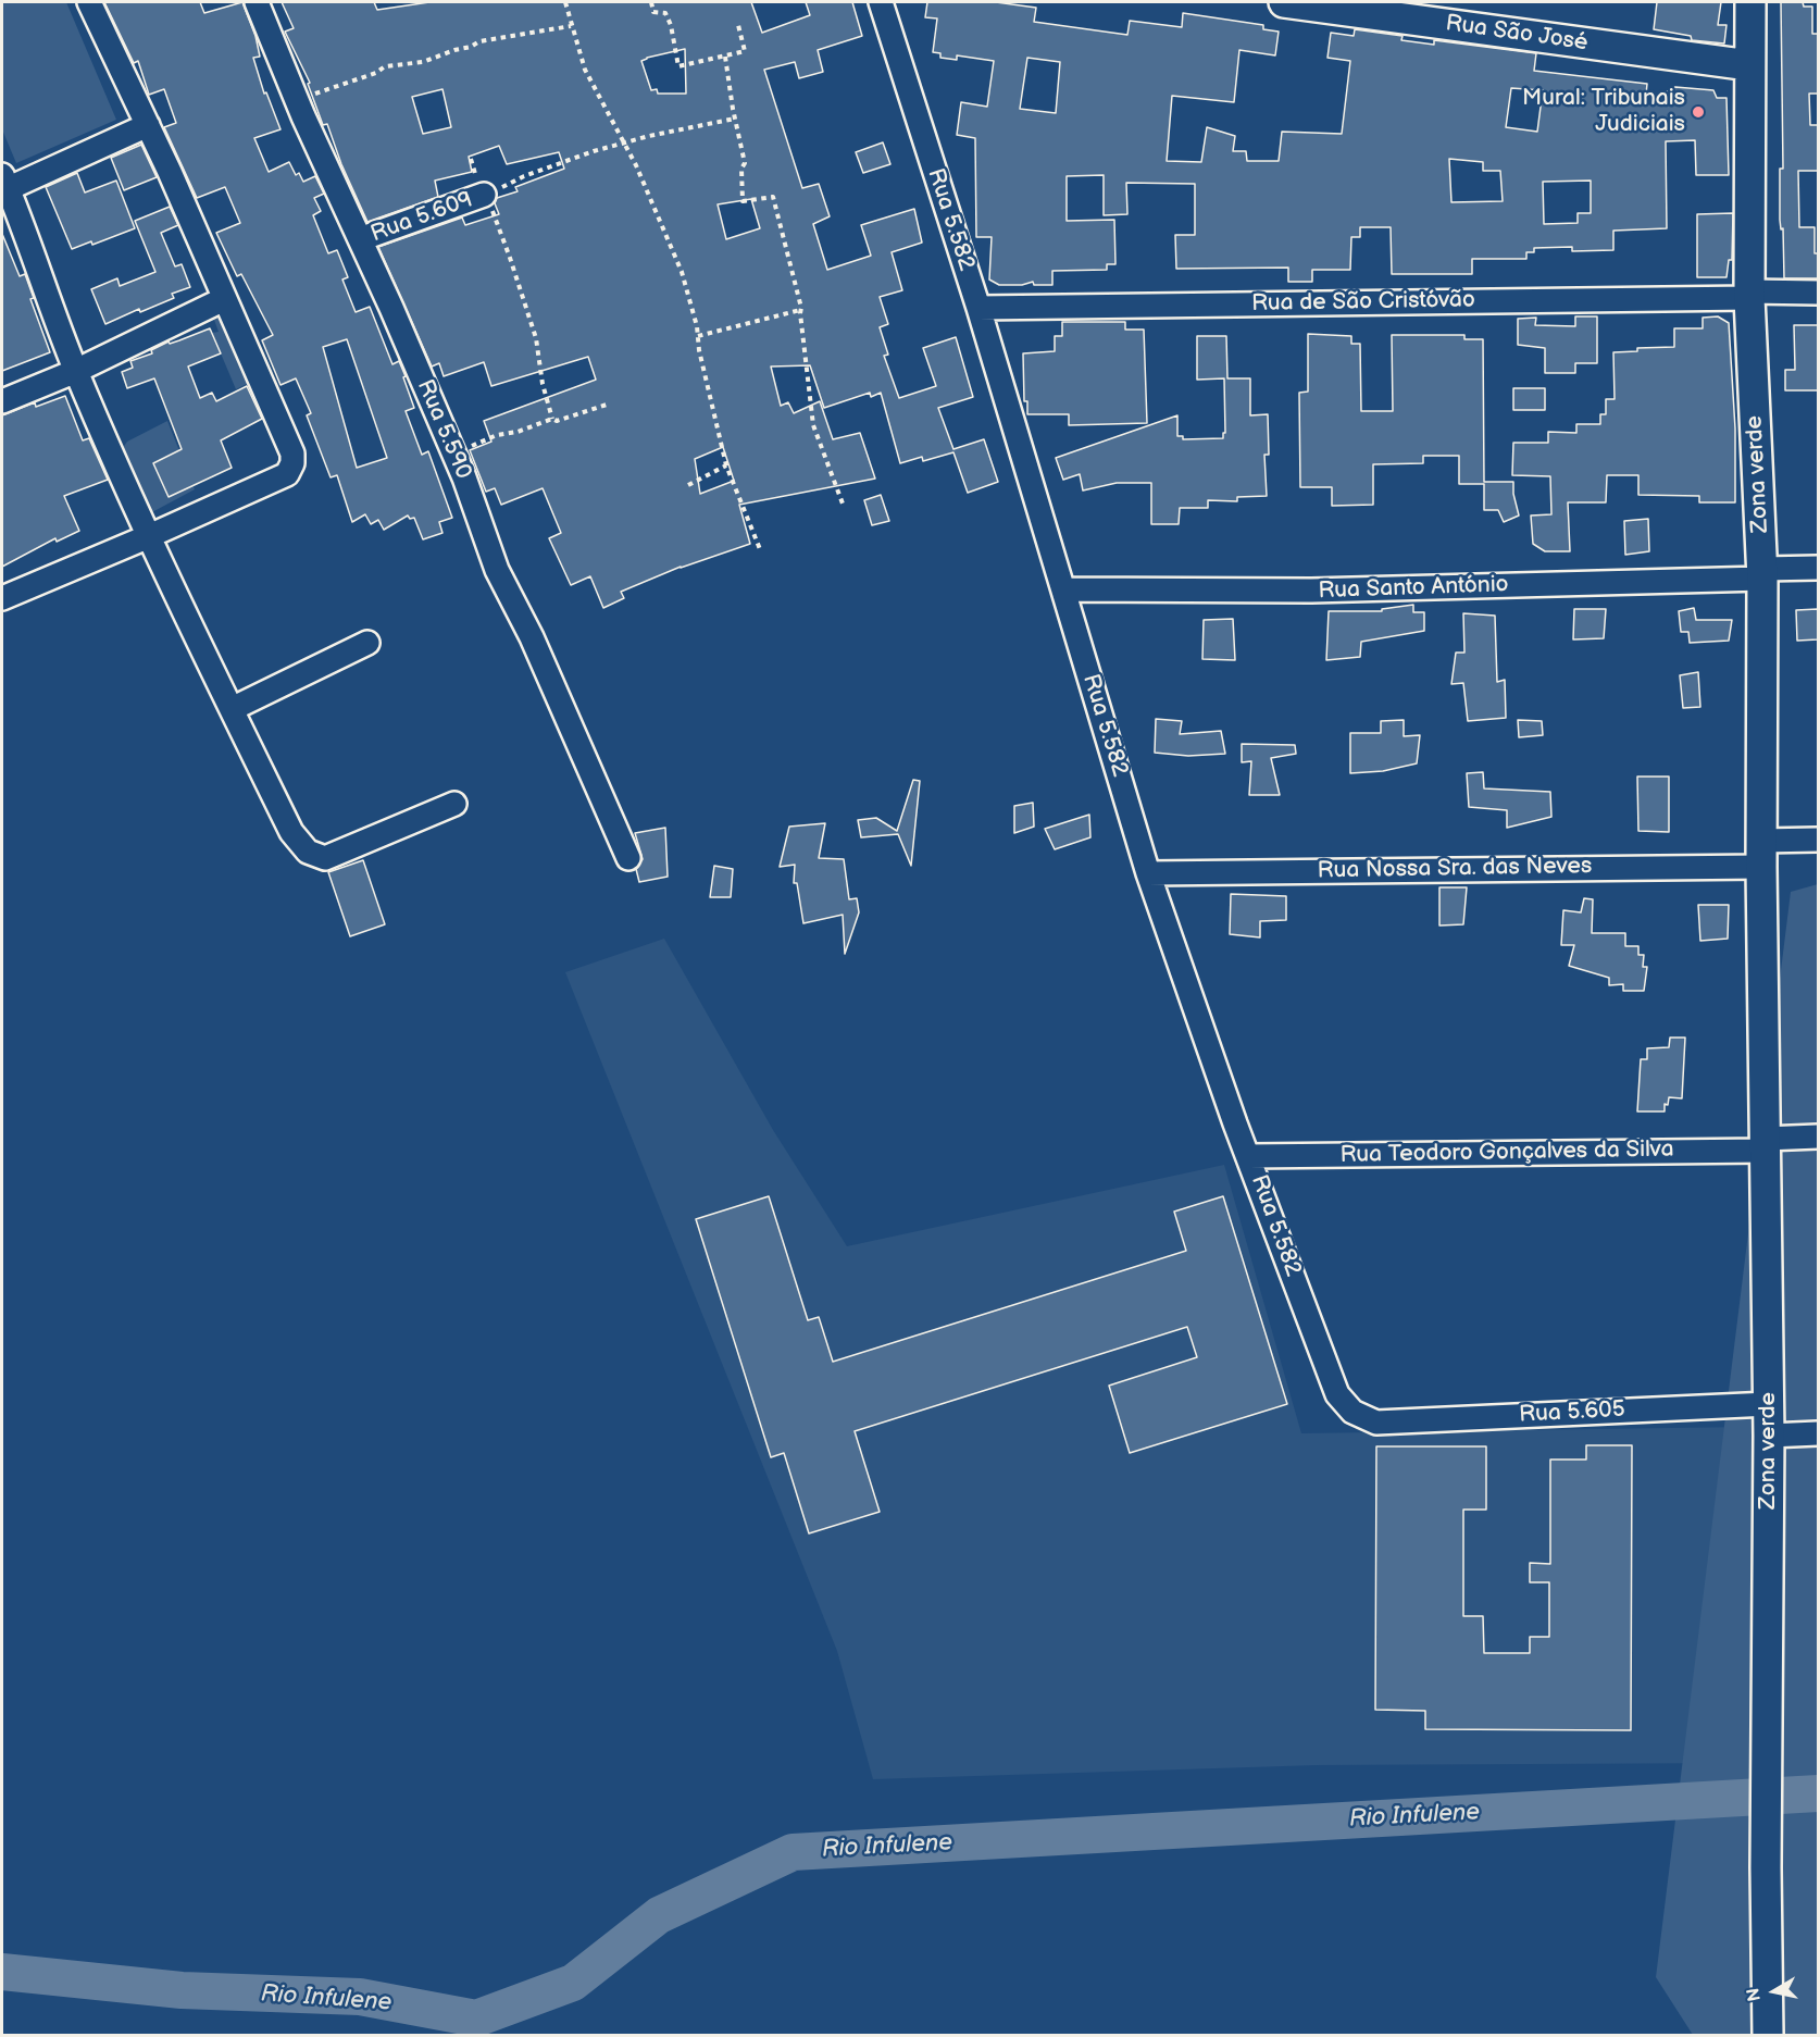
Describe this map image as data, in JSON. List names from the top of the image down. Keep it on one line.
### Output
{"streets":{"street":["Rua São José","Rua 5.609","Rua 5.582","Rua de São Cristóvão","Rua 5.590","Zona verde","Rua Santo António","Rua Nossa Sra. das Neves","Rua Teodoro Gonçalves da Silva","Rua 5.605"]},"crossings":[["Rua São José","Zona verde"],["Rua 5.609","Rua 5.590"],["Rua 5.582","Rua de São Cristóvão"],["Rua 5.582","Rua Santo António"],["Rua 5.582","Rua Nossa Sra. das Neves"],["Rua 5.582","Rua Teodoro Gonçalves da Silva"],["Rua 5.582","Rua 5.605"],["Rua de São Cristóvão","Zona verde"],["Zona verde","Rua Santo António"],["Zona verde","Rua Nossa Sra. das Neves"],["Zona verde","Rua Teodoro Gonçalves da Silva"],["Zona verde","Rua 5.605"]],"water":["Rio Infulene"],"places":["Mural: Tribunais Judiciais"],"north":"left"}
